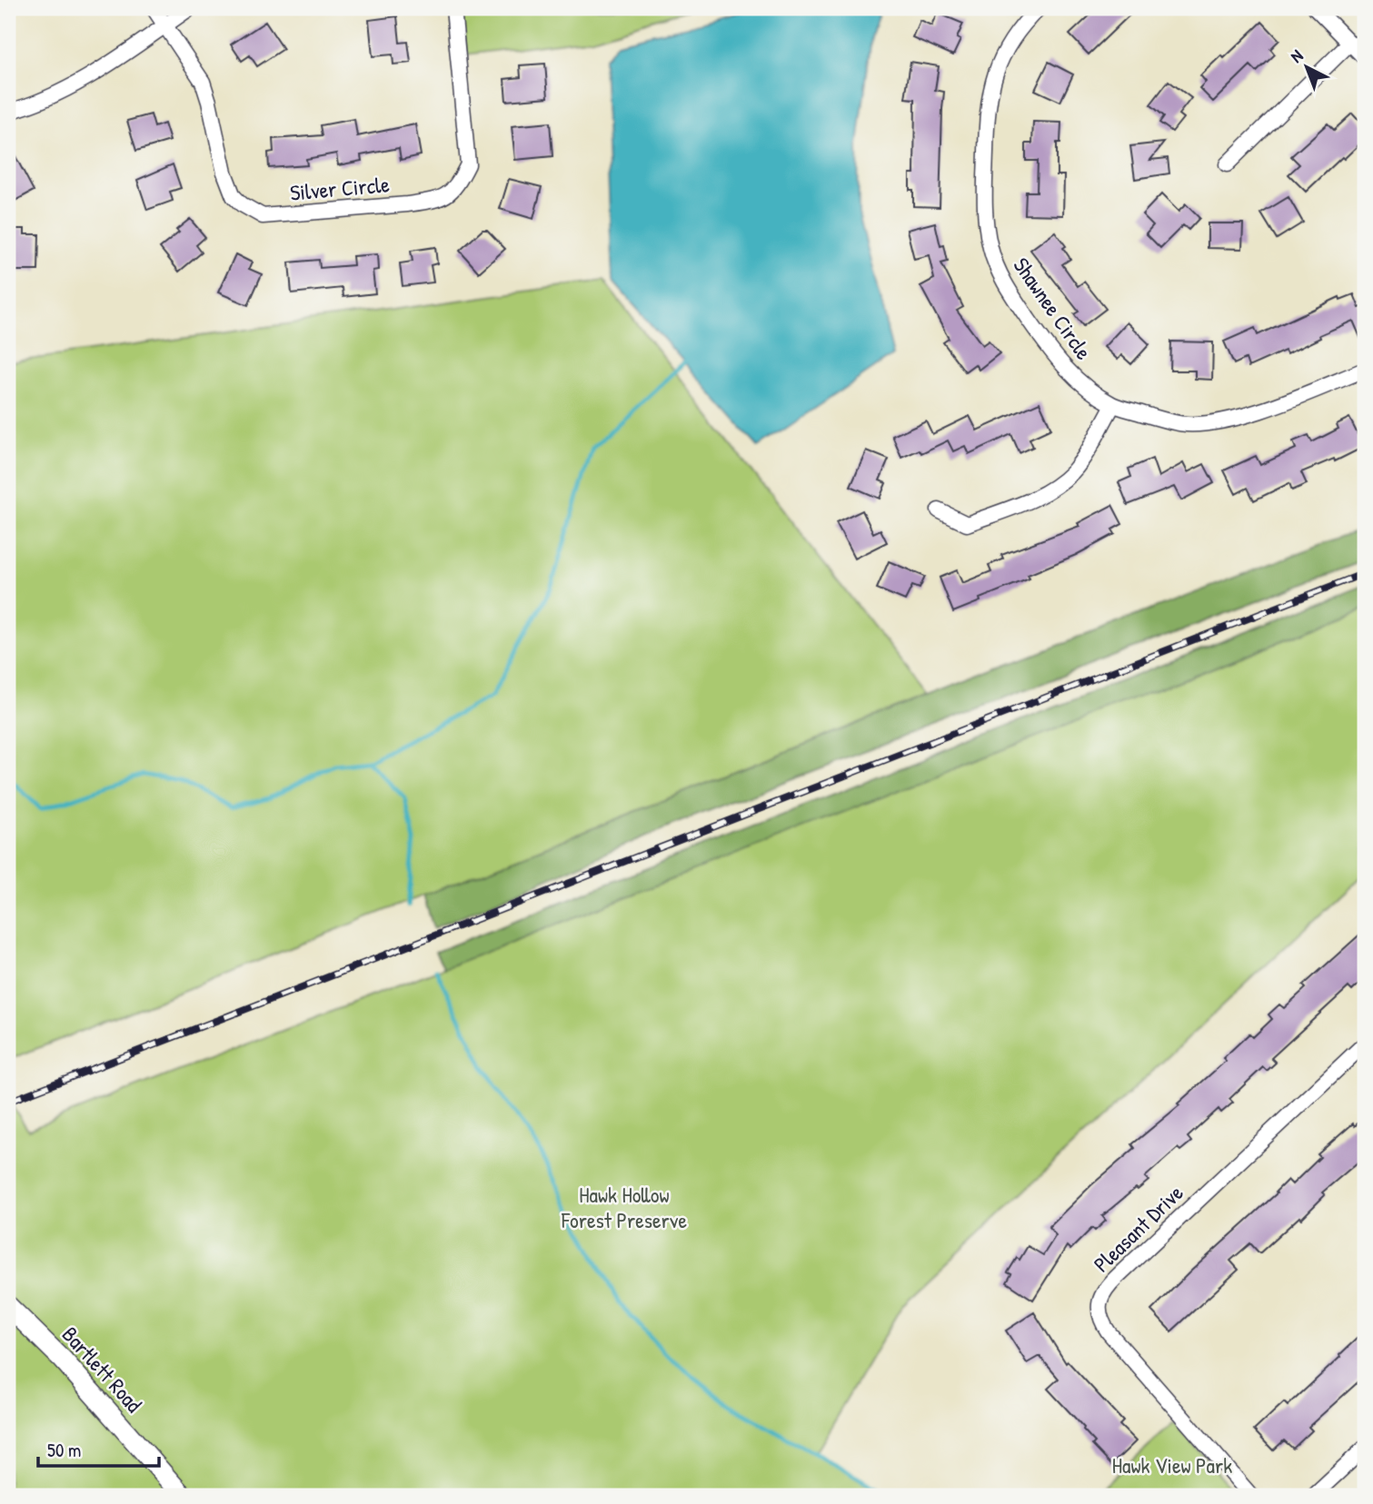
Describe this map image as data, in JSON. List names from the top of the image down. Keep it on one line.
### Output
{"streets":{"street":["Silver Circle","Shawnee Circle","Pleasant Drive","Bartlett Road"]},"parks":["Hawk Hollow Forest Preserve","Hawk View Park"],"scale_bar":"50 m","north":"top left"}
